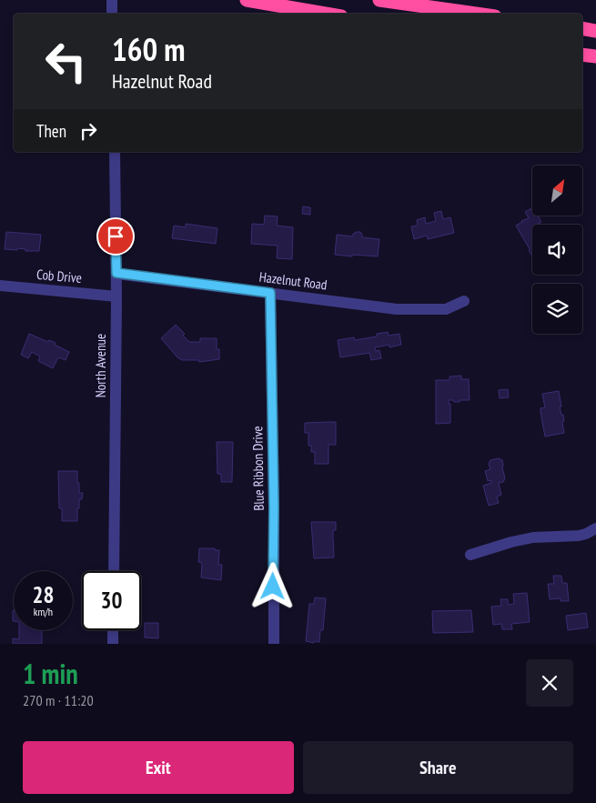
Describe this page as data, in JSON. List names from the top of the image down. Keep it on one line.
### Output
{"streets":{"street":["Cob Drive","Hazelnut Road","North Avenue","Blue Ribbon Drive"]},"crossings":[["Cob Drive","North Avenue"],["Hazelnut Road","North Avenue"],["Hazelnut Road","Blue Ribbon Drive"]],"north":"top right","page":{"turn":["160 m","Hazelnut Road"],"then":"Then","speed":"28 km/h","limit":"30","heading":["1 min","270 m · 11:20"],"buttons":["Exit","Share"]}}
